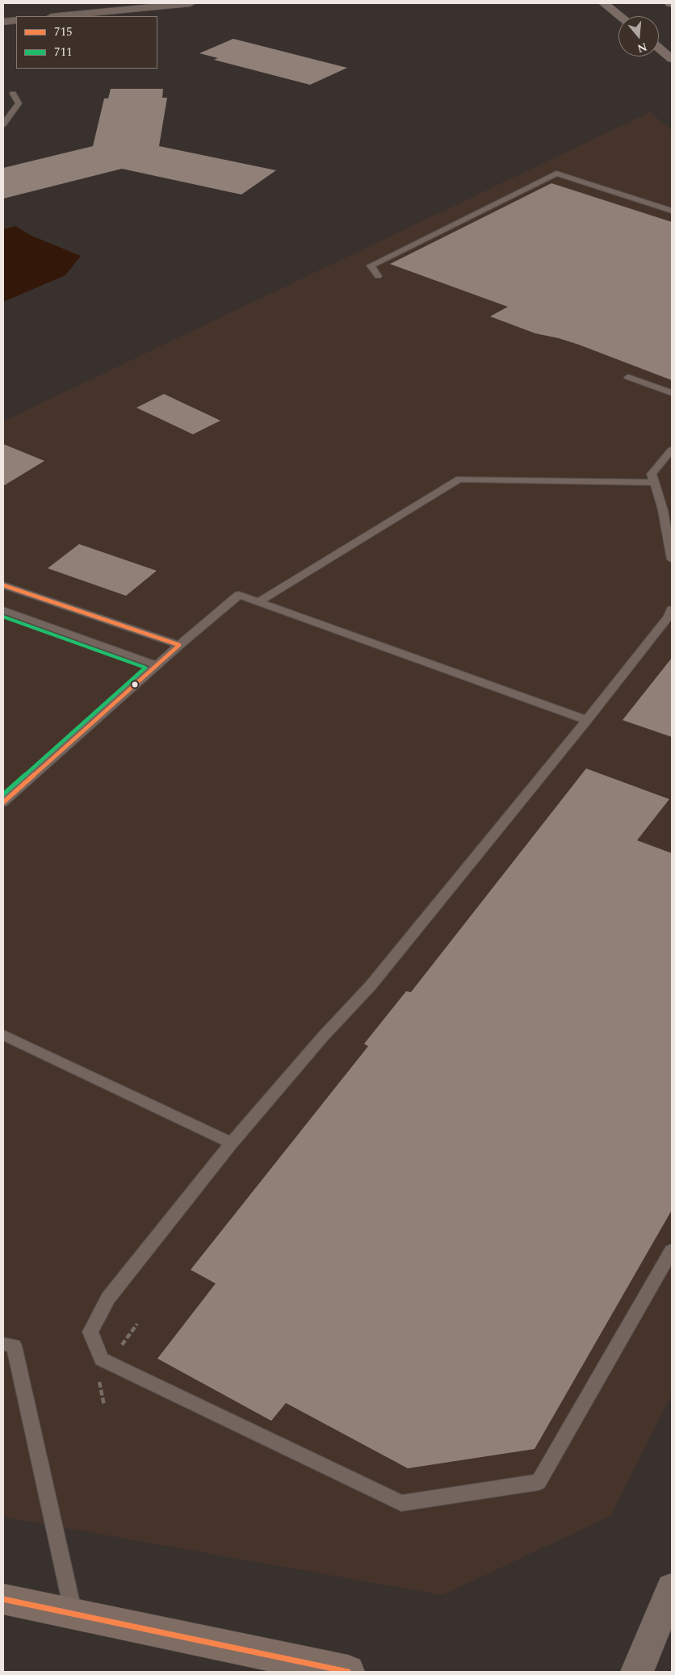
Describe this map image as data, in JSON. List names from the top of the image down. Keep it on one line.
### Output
{"lines":["transit line 715","transit line 711"],"legend":["715","711"],"north":"bottom"}
